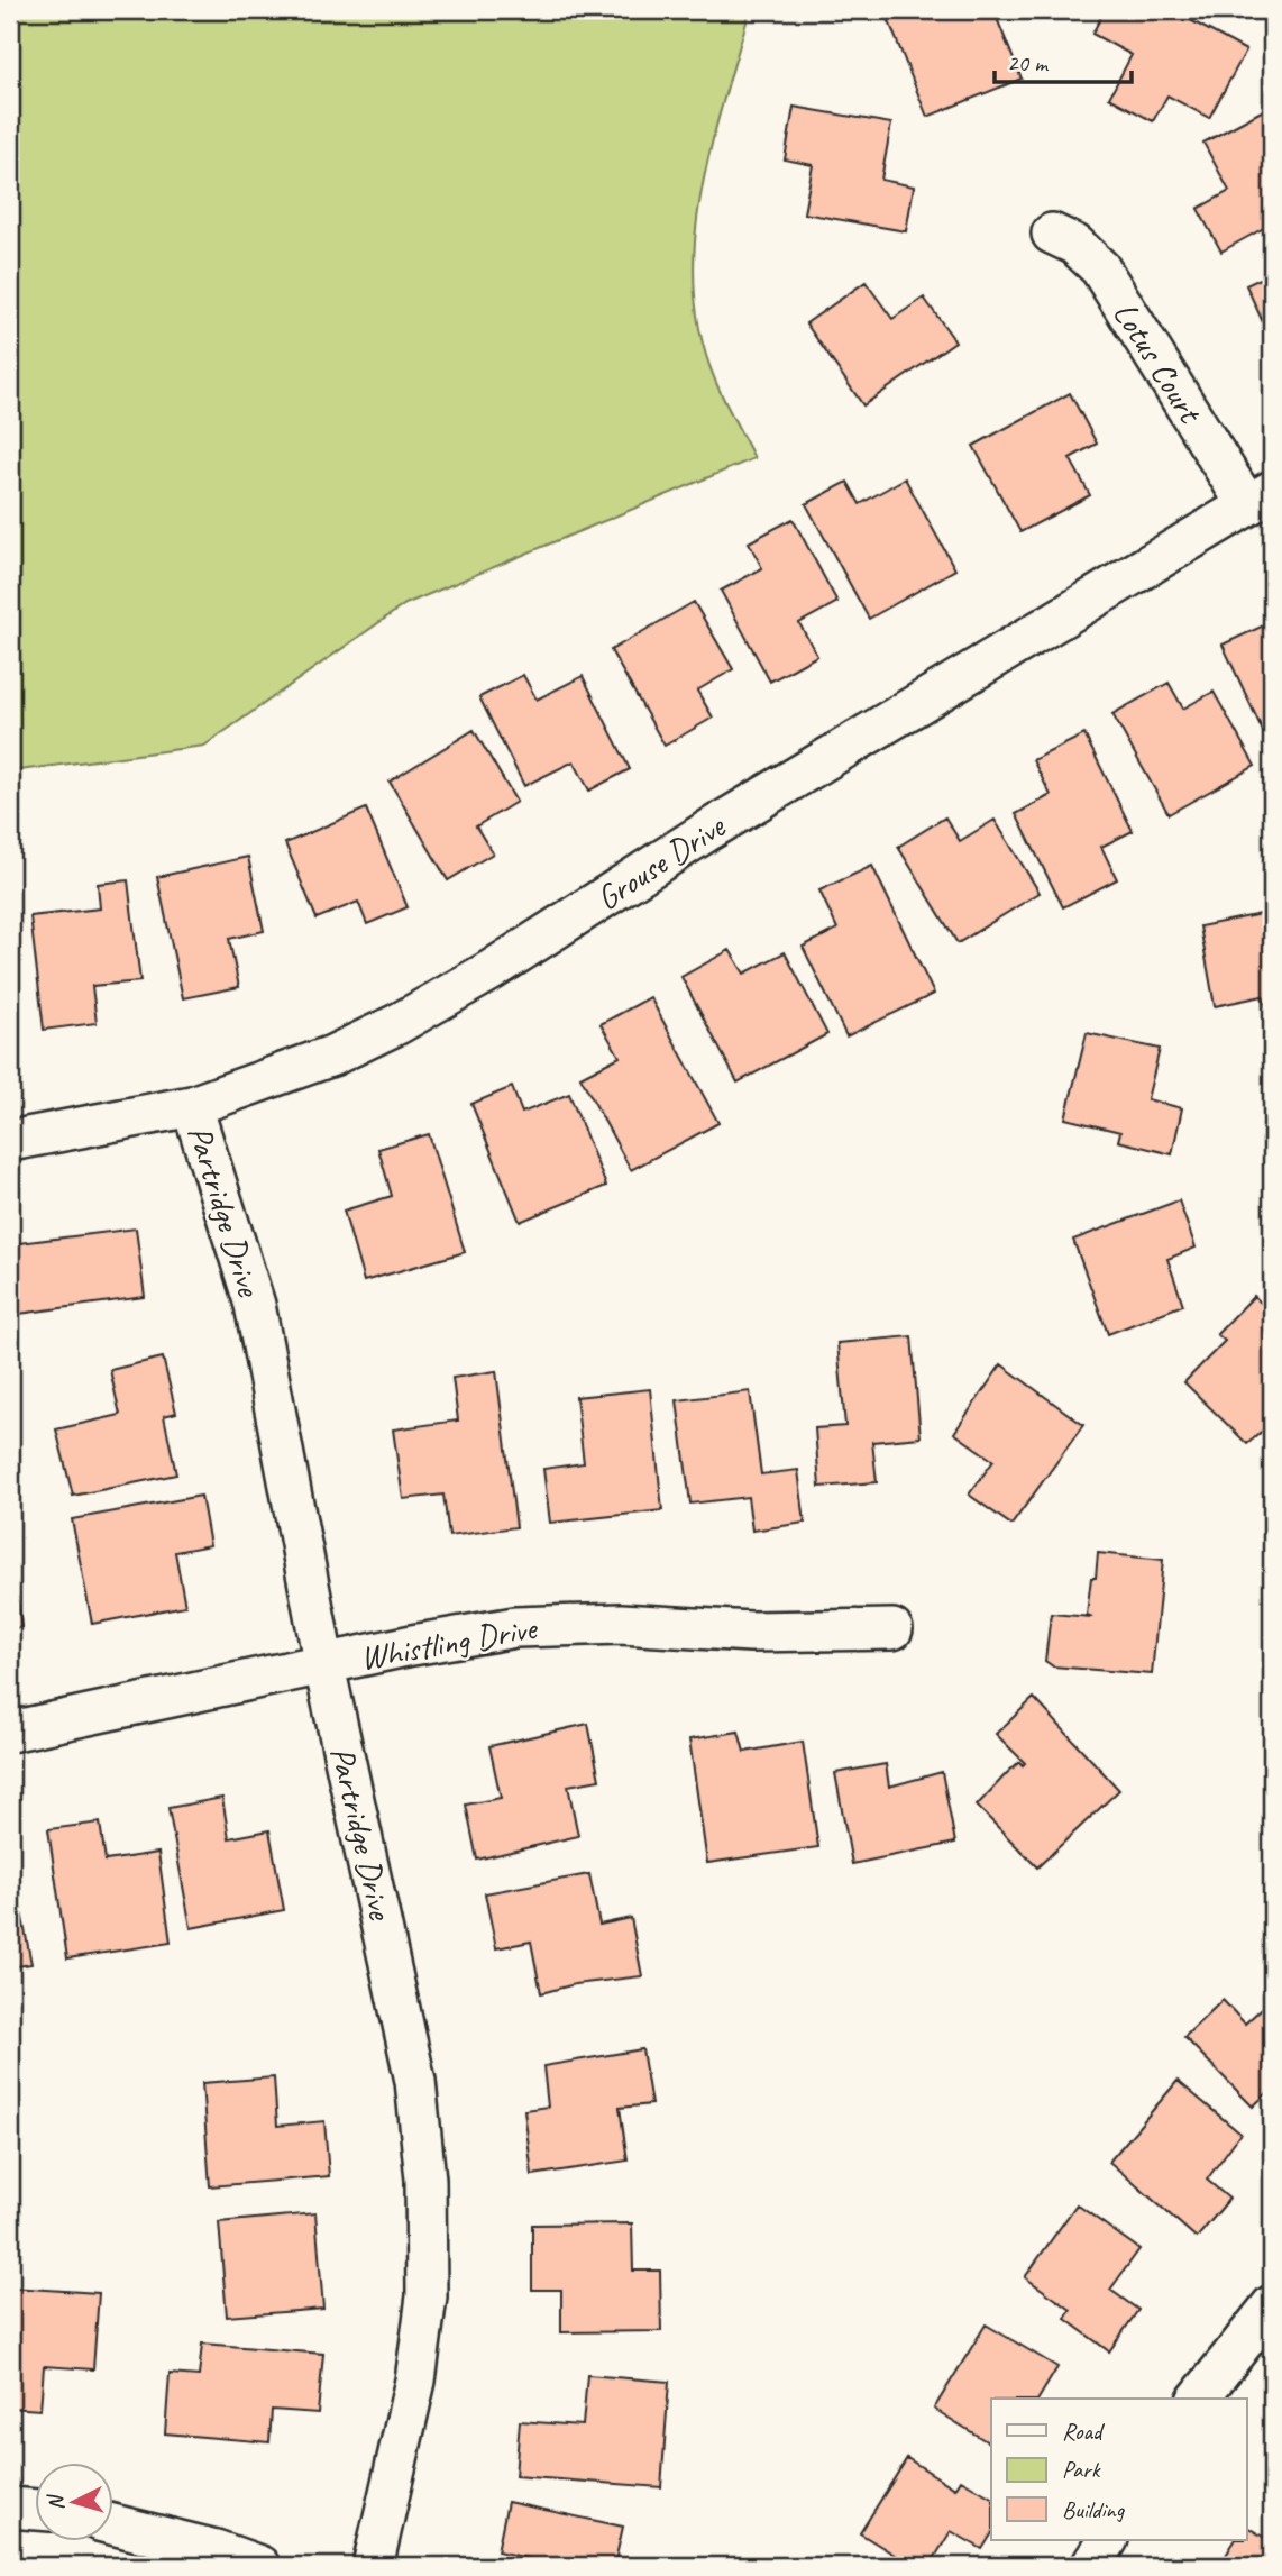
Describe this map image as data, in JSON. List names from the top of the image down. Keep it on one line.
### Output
{"streets":{"street":["Lotus Court","Grouse Drive","Partridge Drive","Whistling Drive"]},"crossings":[["Lotus Court","Grouse Drive"],["Grouse Drive","Partridge Drive"],["Partridge Drive","Whistling Drive"]],"legend":["Road","Park","Building"],"scale_bar":"20 m","north":"left"}
